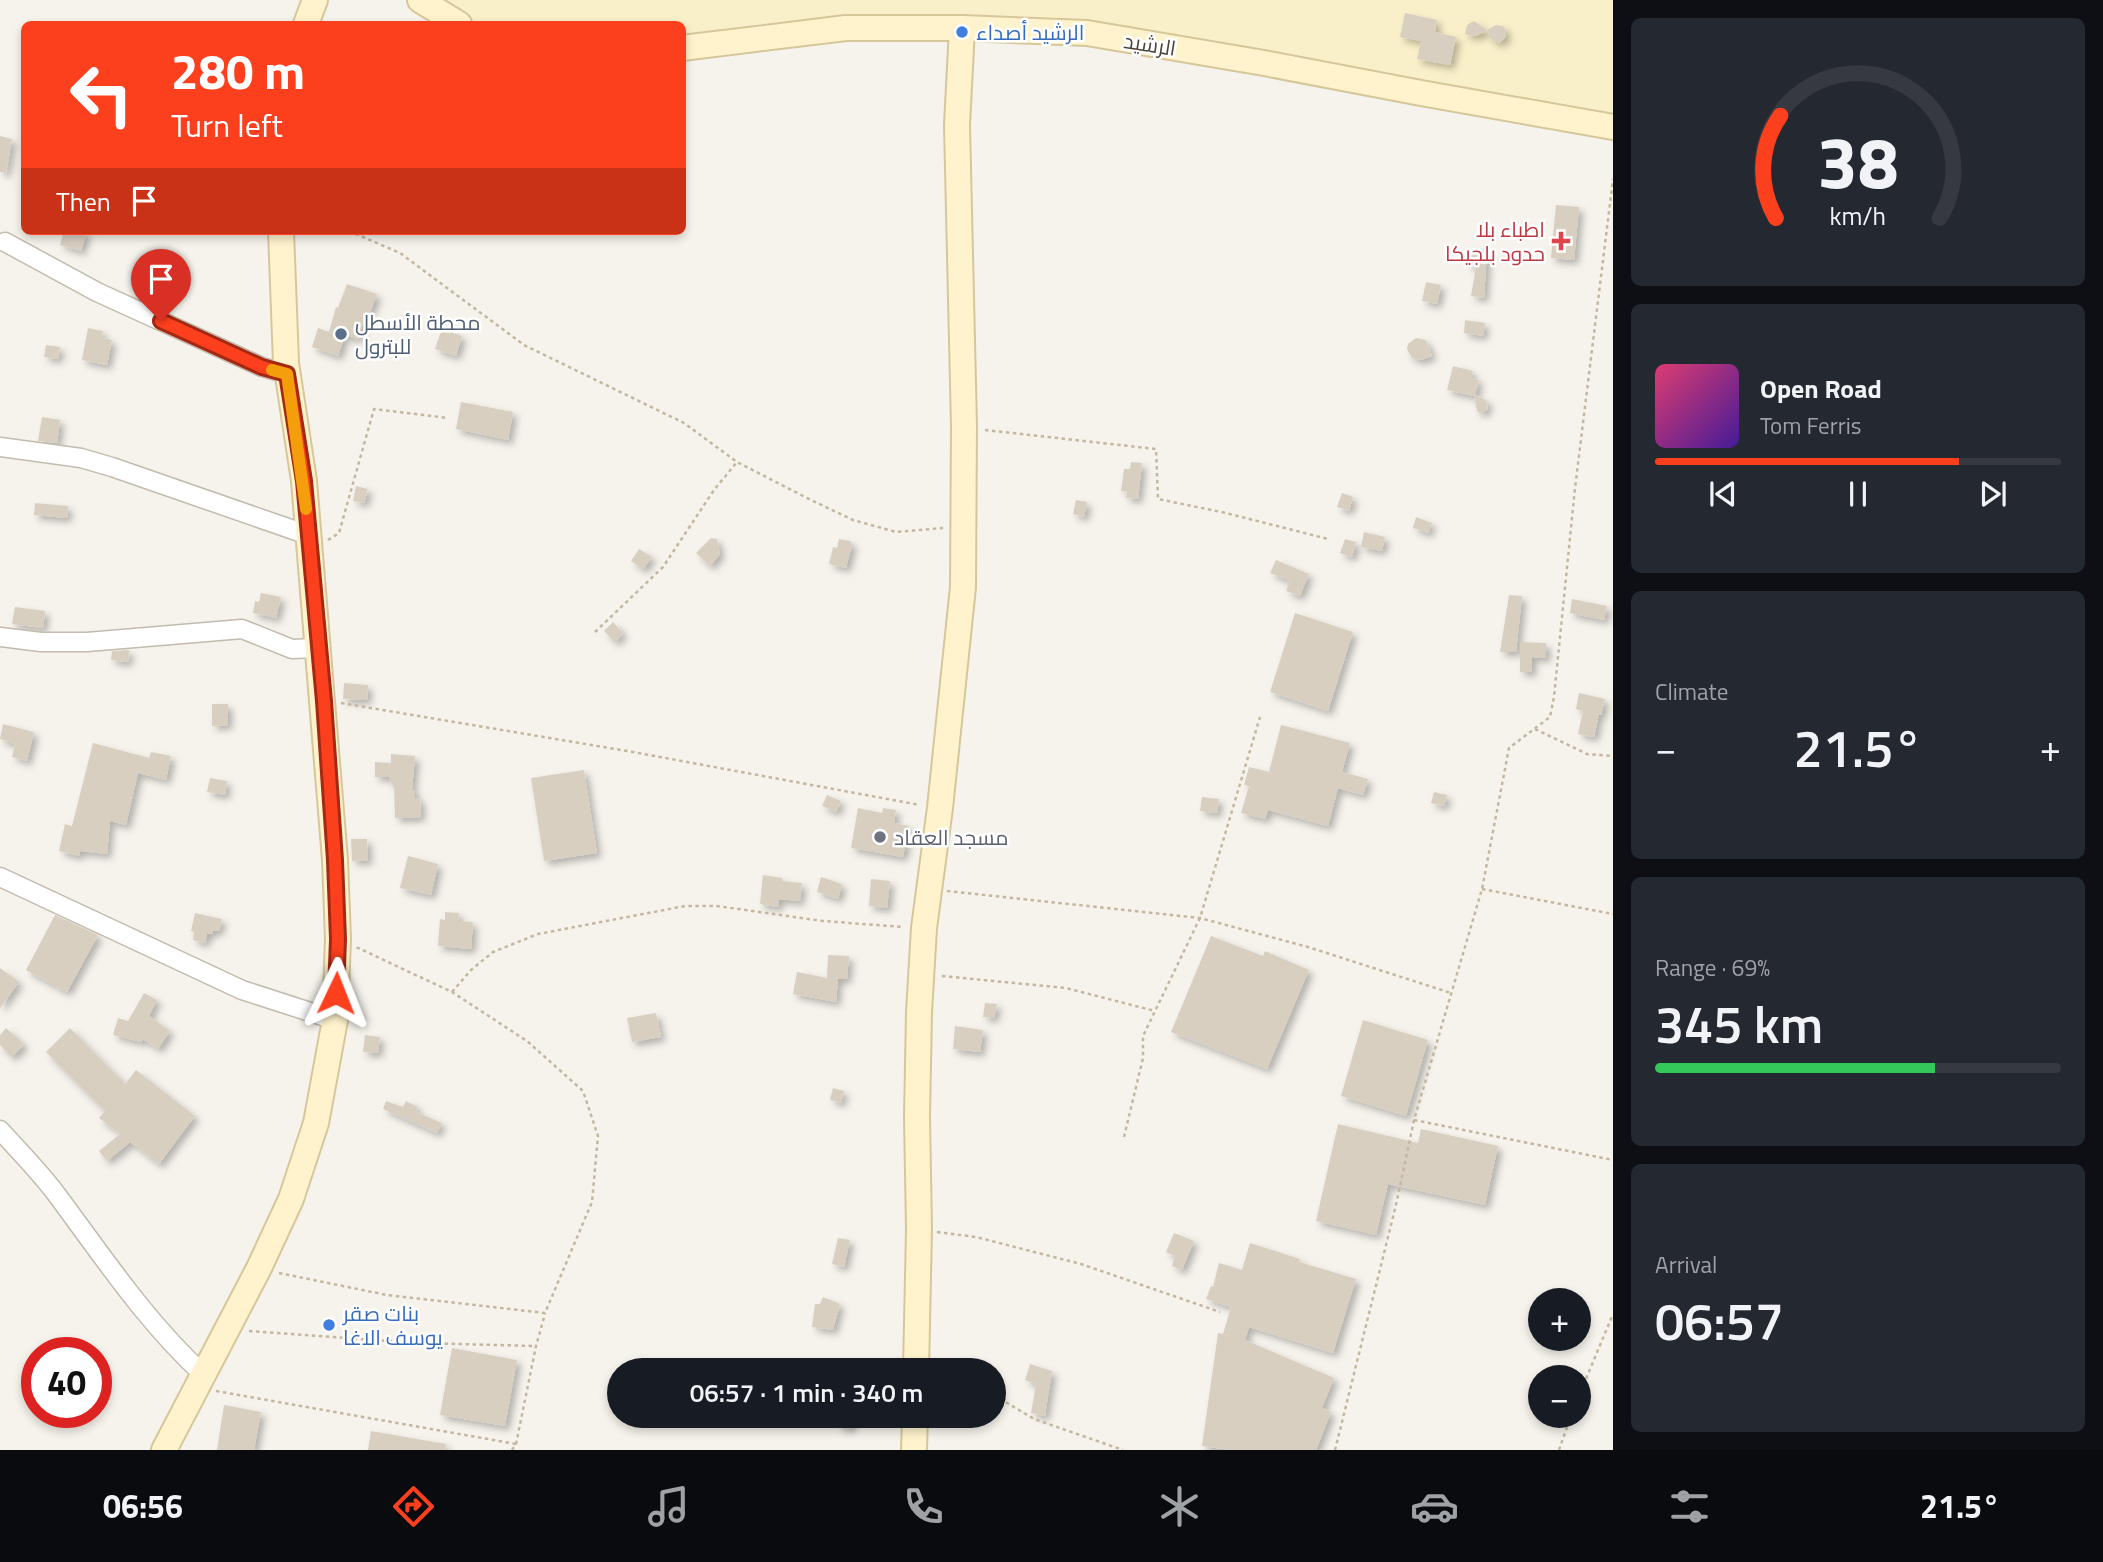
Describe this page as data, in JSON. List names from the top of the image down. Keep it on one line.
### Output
{"streets":{"main road":["الرشيد"]},"places":{"other":["الرشيد أصداء","محطة الأسطل للبترول","مسجد العقاد","بنات صقر يوسف الاغا"],"health":["اطباء بلا حدود بلجيكا"]},"page":{"turn":["280 m","Turn left"],"then":"Then","song":["Open Road","Tom Ferris"],"tile":["Climate",["Range · 69%","345 km"],["Arrival","06:57"]],"heat":["−","21.5°","+"],"map_buttons":["+","−"],"limit":"40","trip":"06:57 · 1 min · 340 m","tabs":["06:56","21.5°"],"gauge":["38","km/h"]}}
